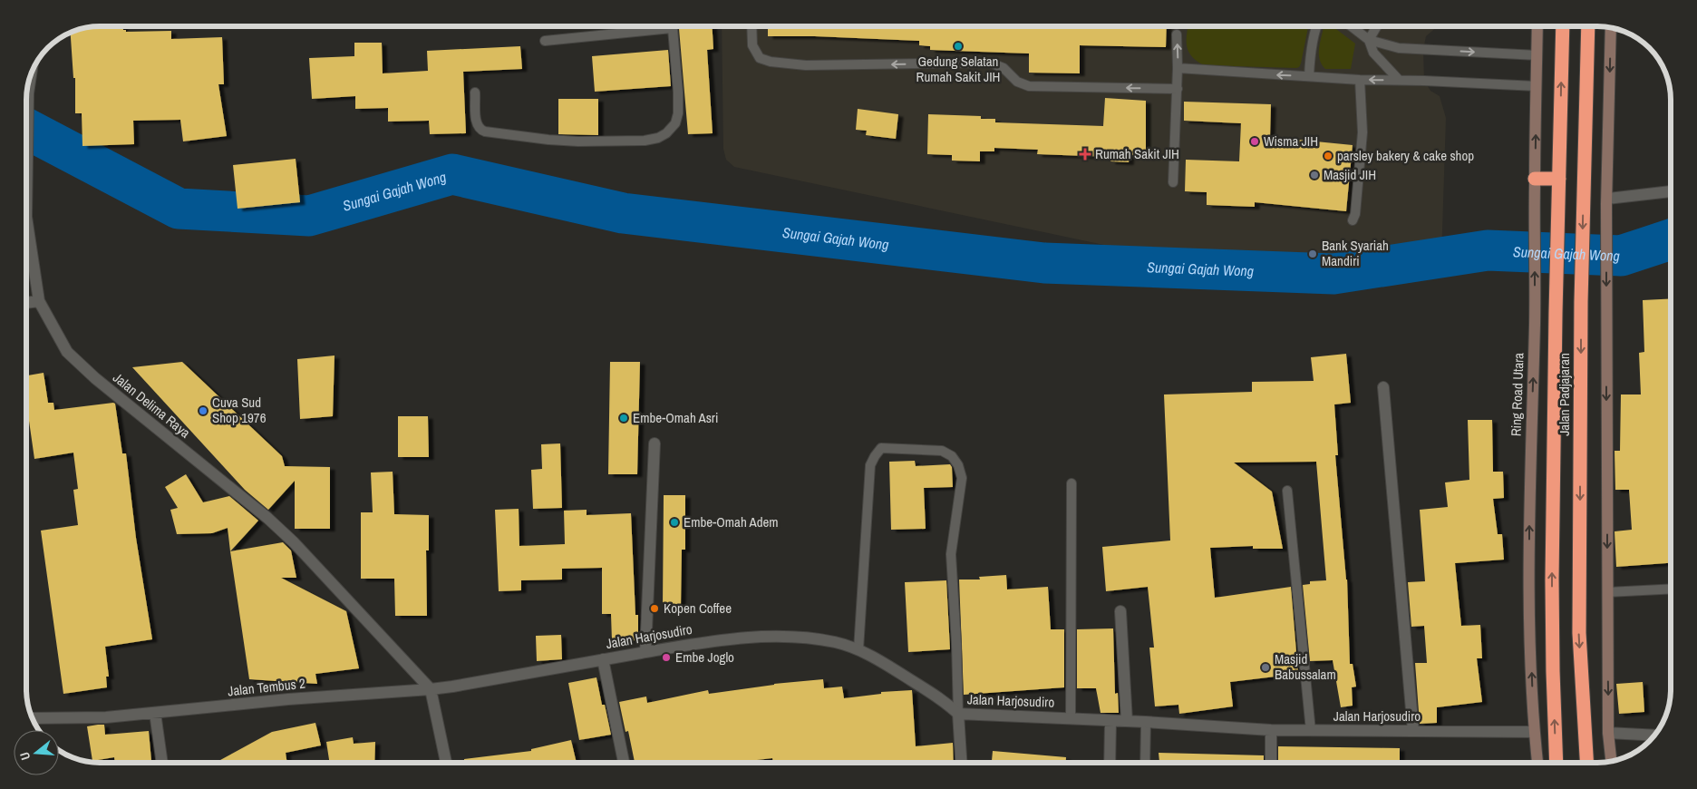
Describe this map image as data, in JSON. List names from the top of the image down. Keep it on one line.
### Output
{"streets":{"highway":["Jalan Padjajaran"],"street":["Ring Road Utara","Jalan Delima Raya","Jalan Harjosudiro","Jalan Tembus 2"]},"crossings":[["Ring Road Utara","Jalan Harjosudiro"],["Jalan Delima Raya","Jalan Harjosudiro"],["Jalan Delima Raya","Jalan Tembus 2"],["Jalan Harjosudiro","Jalan Tembus 2"]],"water":["Sungai Gajah Wong"],"places":{"other":["Gedung Selatan Rumah Sakit JIH","Wisma JIH","parsley bakery & cake shop","Masjid JIH","Bank Syariah Mandiri","Cuva Sud Shop 1976","Embe-Omah Asri","Embe-Omah Adem","Kopen Coffee","Embe Joglo","Masjid Babussalam"],"health":["Rumah Sakit JIH"]},"north":"left"}
